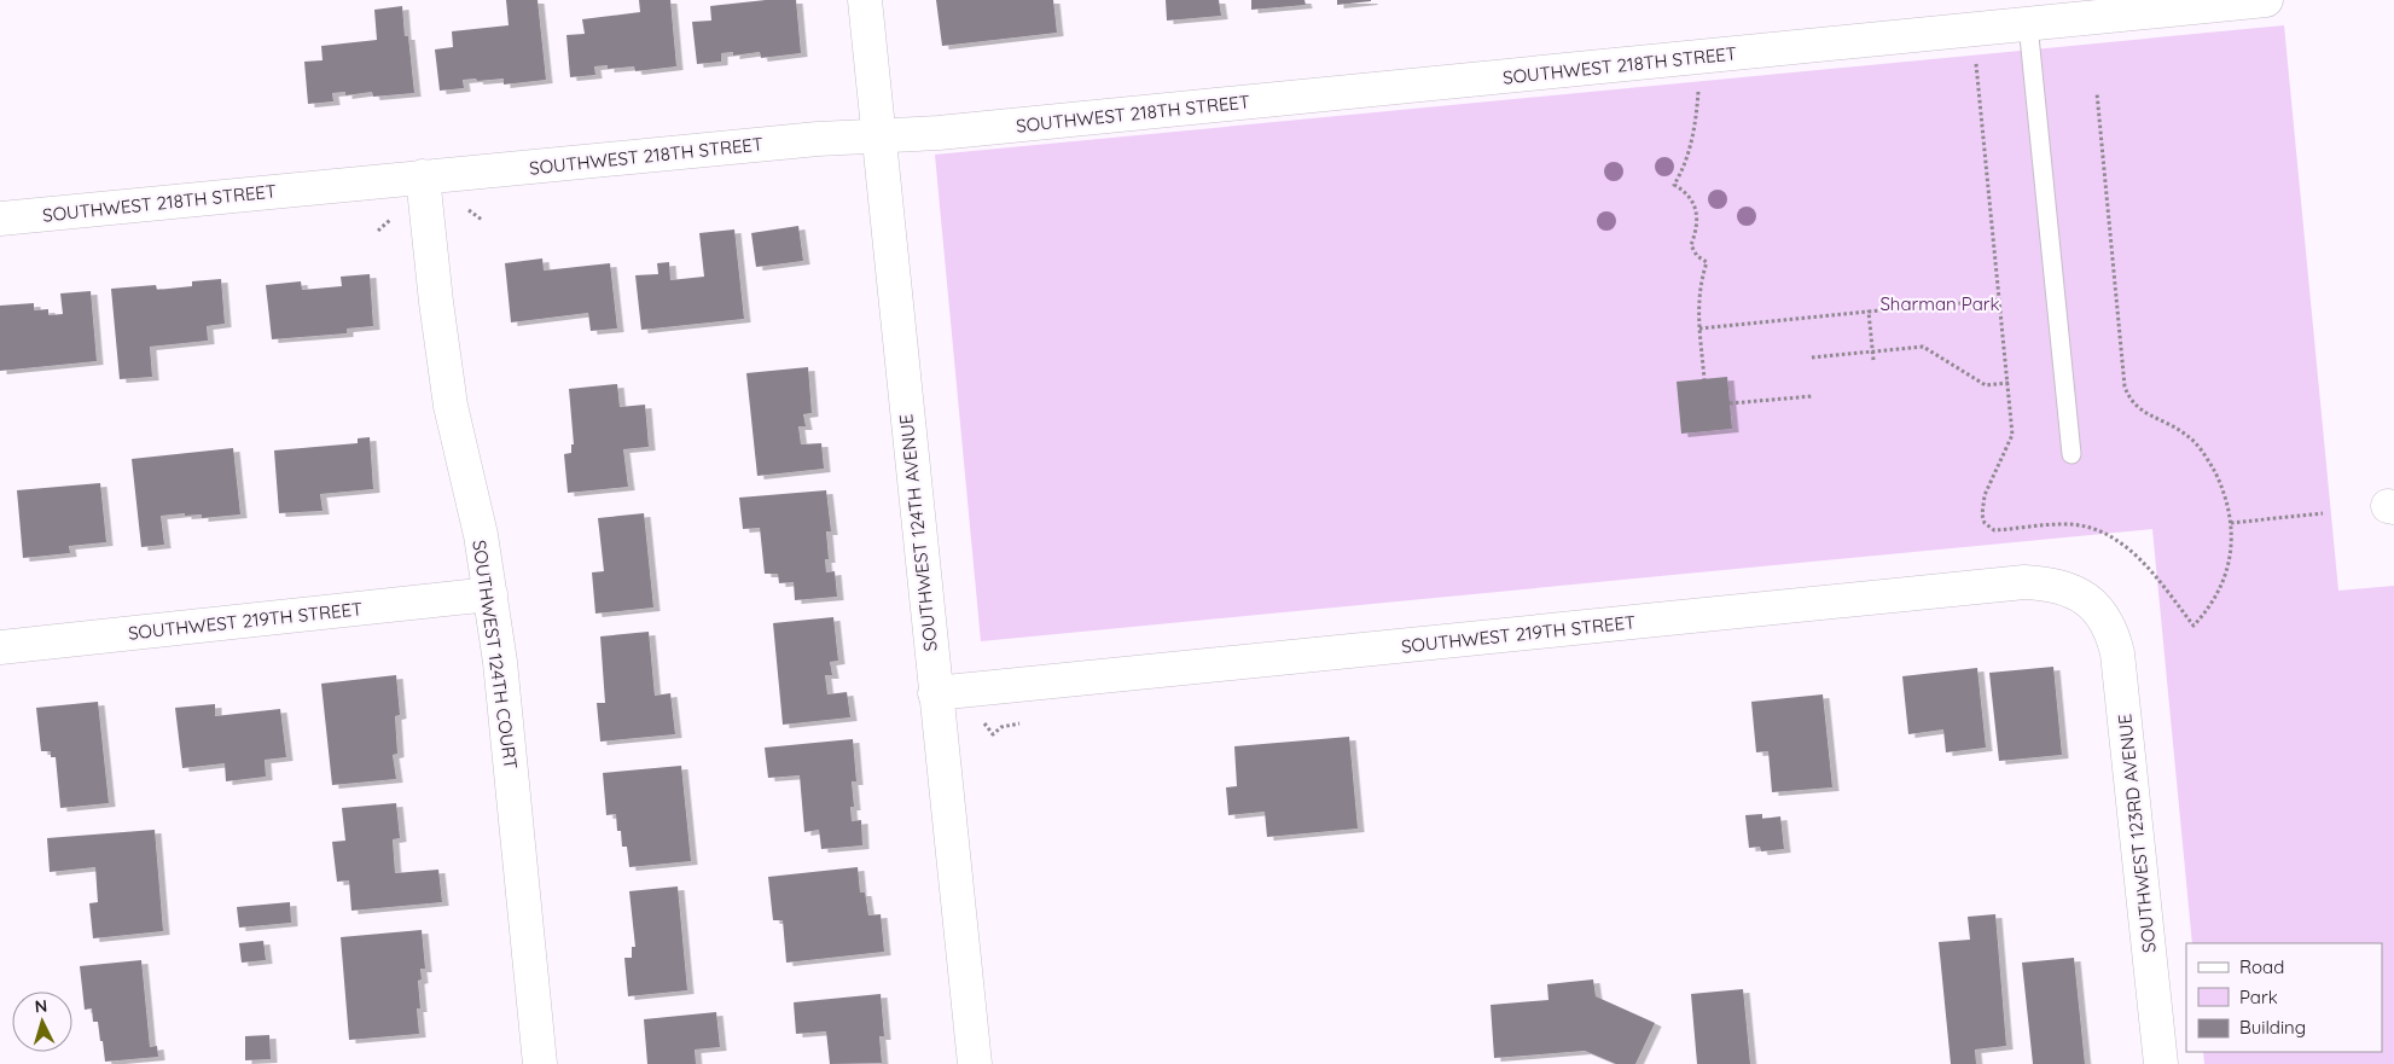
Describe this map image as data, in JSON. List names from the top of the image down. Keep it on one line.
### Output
{"streets":{"street":["SOUTHWEST 218TH STREET","SOUTHWEST 124TH AVENUE","SOUTHWEST 219TH STREET","SOUTHWEST 124TH COURT","SOUTHWEST 123RD AVENUE"]},"crossings":[["SOUTHWEST 218TH STREET","SOUTHWEST 124TH AVENUE"],["SOUTHWEST 218TH STREET","SOUTHWEST 124TH COURT"],["SOUTHWEST 124TH AVENUE","SOUTHWEST 219TH STREET"],["SOUTHWEST 219TH STREET","SOUTHWEST 124TH COURT"],["SOUTHWEST 219TH STREET","SOUTHWEST 123RD AVENUE"]],"parks":["Sharman Park"],"legend":["Road","Park","Building"],"north":"top"}
